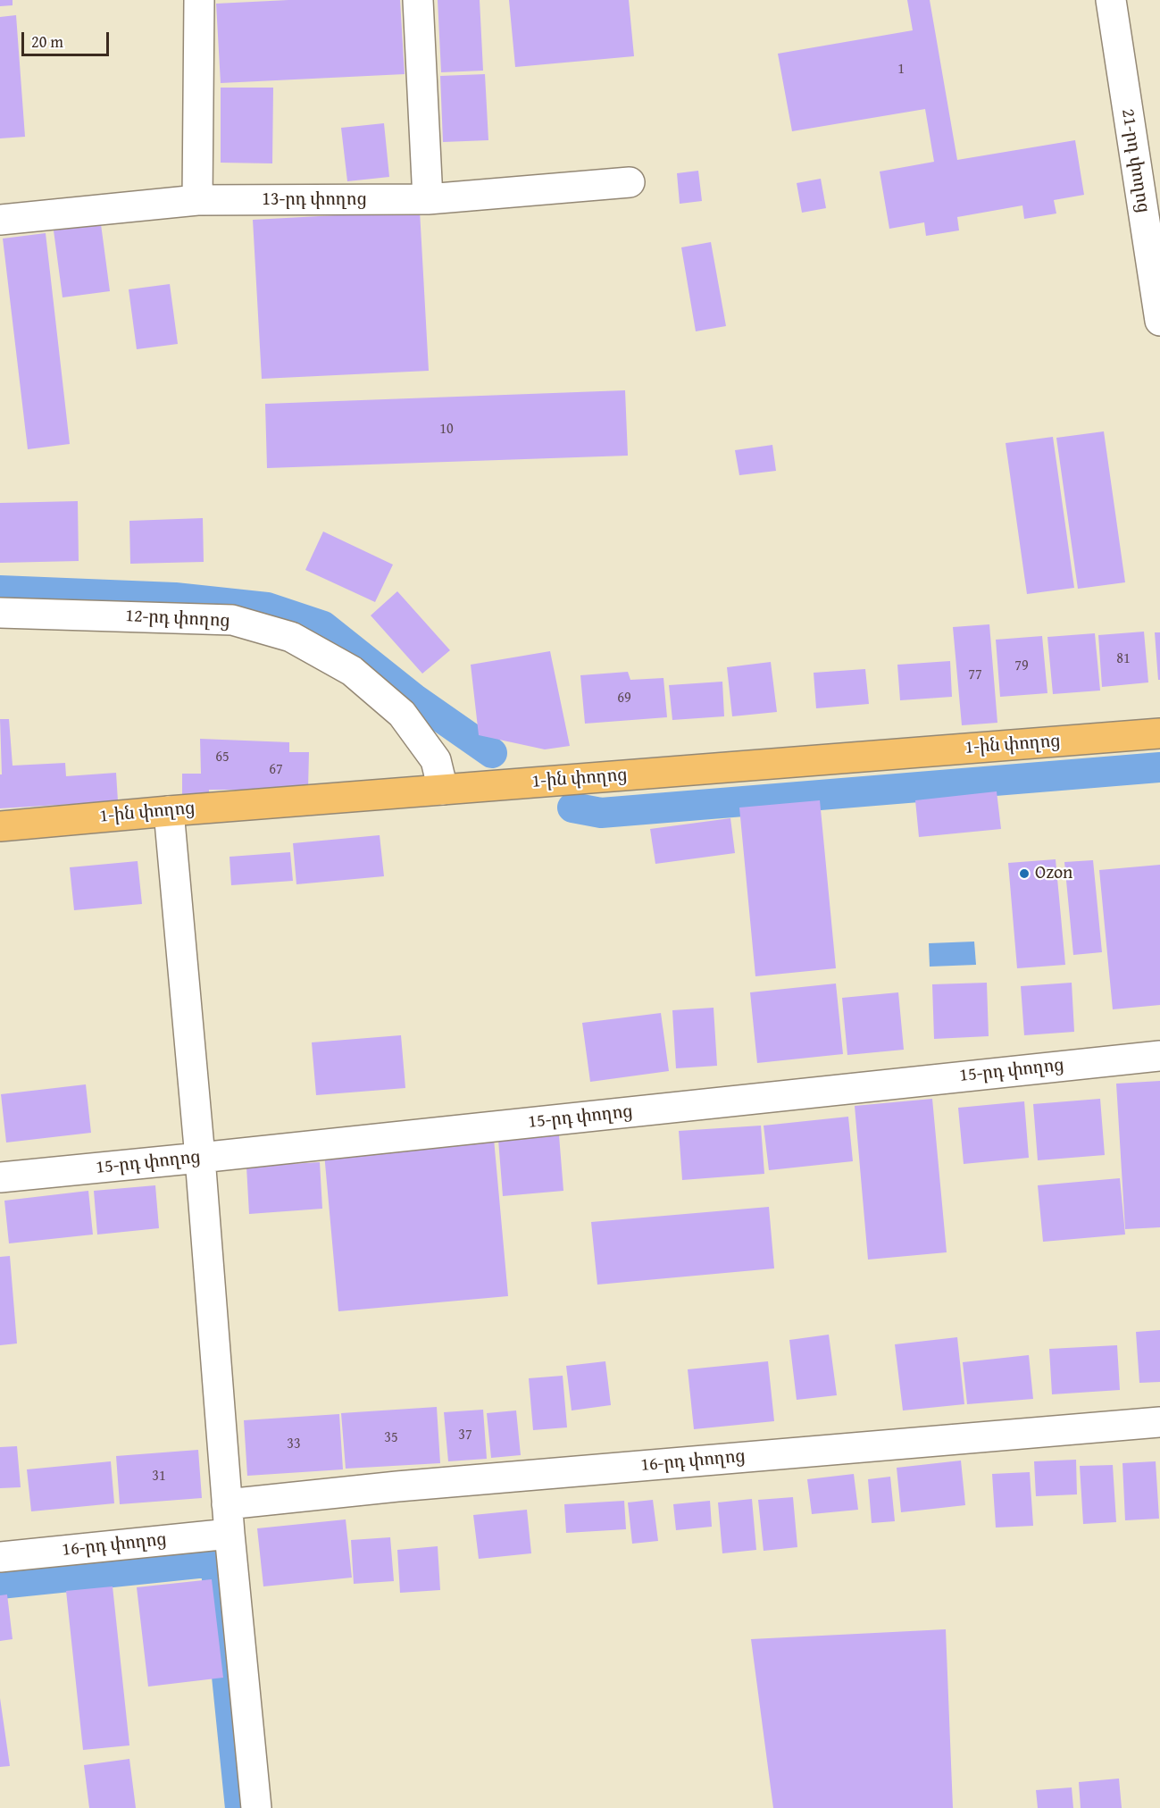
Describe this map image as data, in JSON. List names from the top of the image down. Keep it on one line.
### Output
{"streets":{"main road":["1-ին փողոց"],"street":["21-րդ փողոց","13-րդ փողոց","12-րդ փողոց","15-րդ փողոց","16-րդ փողոց"]},"crossings":[["12-րդ փողոց","1-ին փողոց"]],"places":["Ozon"],"house_numbers":["1","10","81","79","77","69","65","67","37","35","33","31"],"scale_bar":"20 m"}
